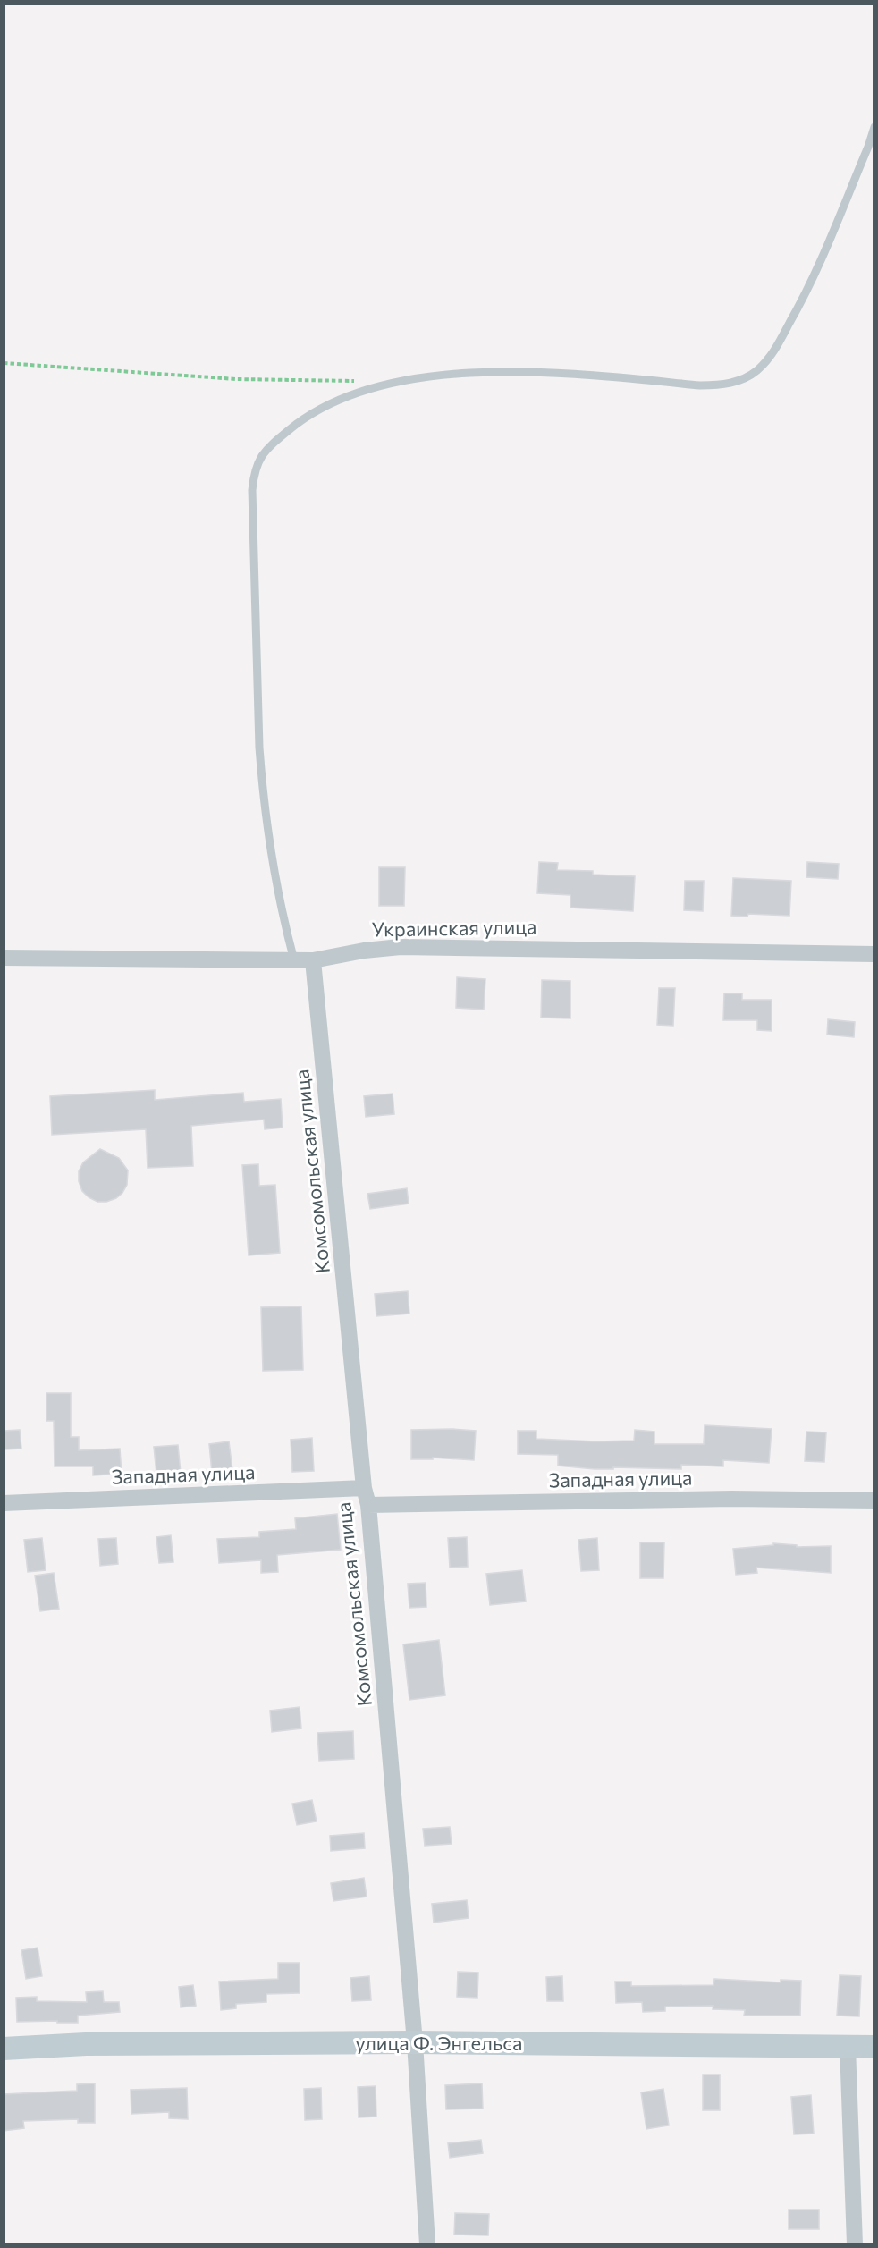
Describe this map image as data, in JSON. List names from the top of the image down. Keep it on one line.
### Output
{"streets":{"main road":["улица Ф. Энгельса"],"street":["Украинская улица","Комсомольская улица","Западная улица"]},"crossings":[["Украинская улица","Комсомольская улица"],["Комсомольская улица","Западная улица"],["Комсомольская улица","улица Ф. Энгельса"]]}
